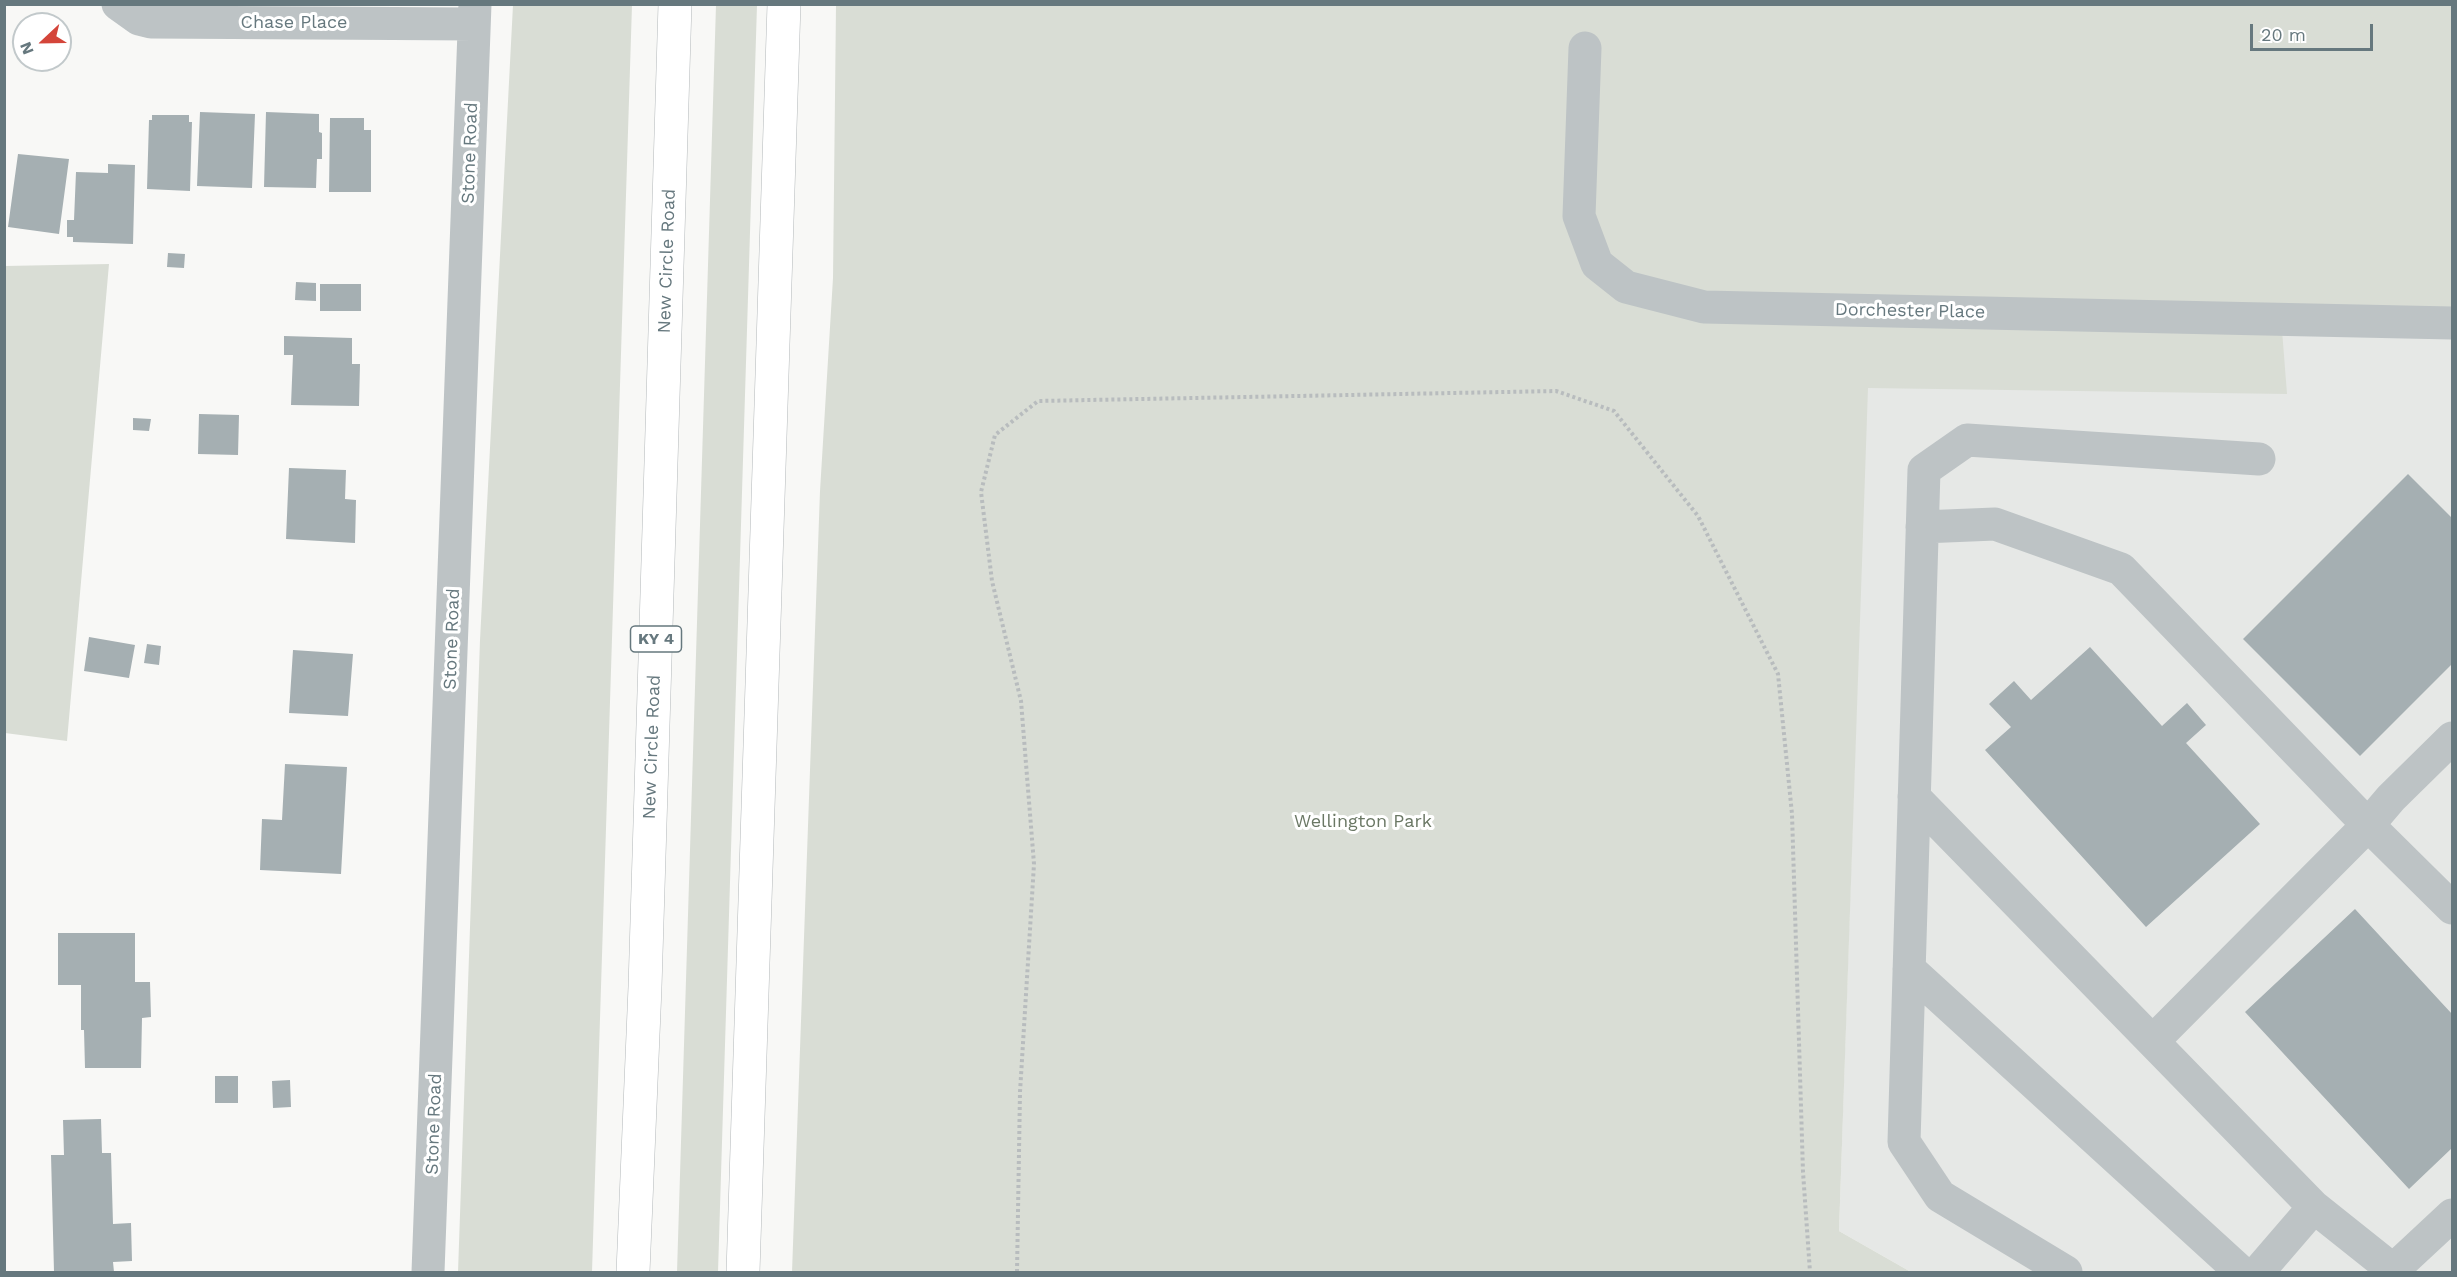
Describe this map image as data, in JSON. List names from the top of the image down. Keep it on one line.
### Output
{"streets":{"highway":["New Circle Road","KY 4"],"street":["Chase Place","Stone Road","Dorchester Place"]},"crossings":[["Chase Place","Stone Road"]],"parks":["Wellington Park"],"scale_bar":"20 m","north":"left"}
